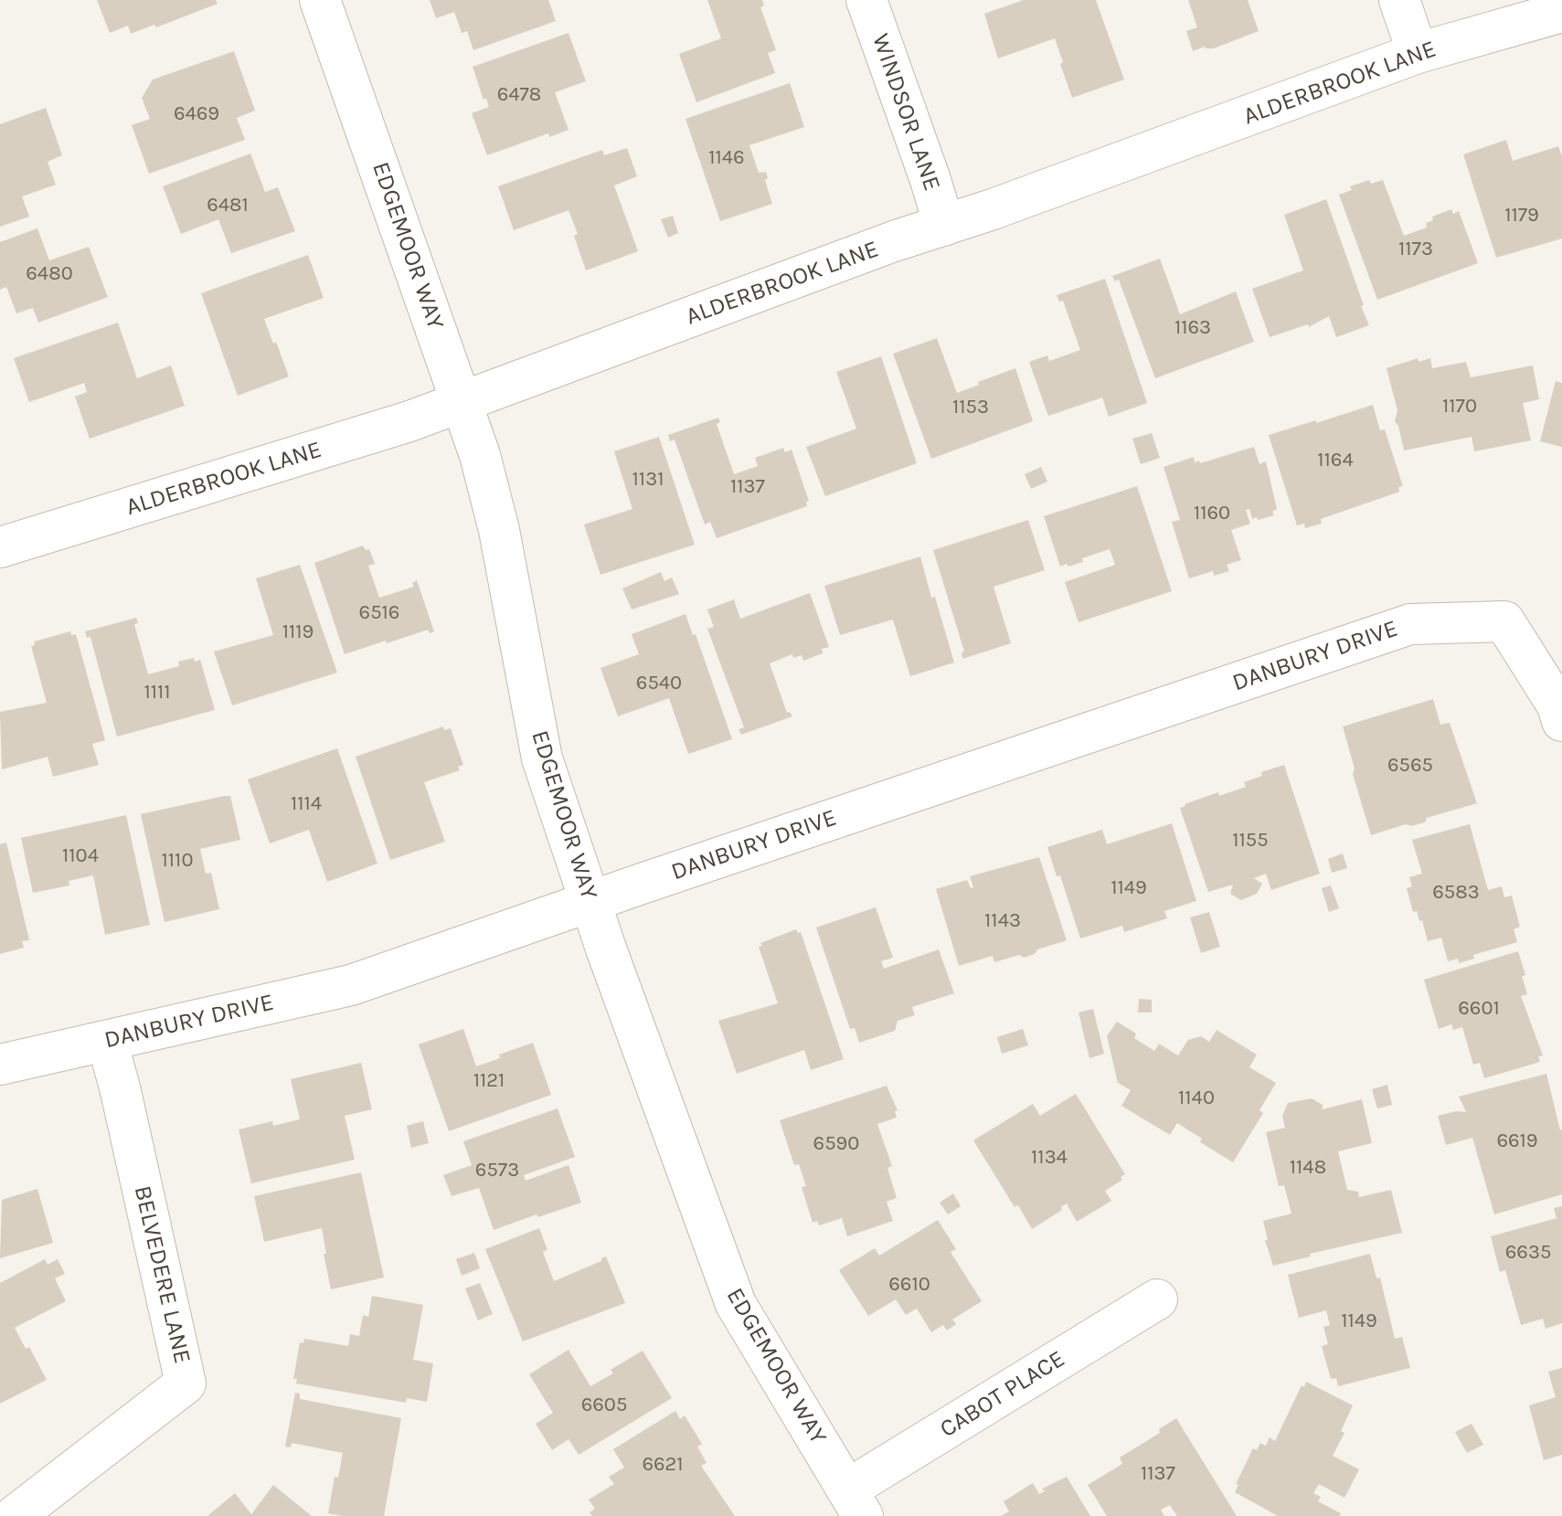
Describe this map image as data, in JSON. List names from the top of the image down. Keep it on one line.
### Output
{"streets":{"street":["ALDERBROOK LANE","WINDSOR LANE","EDGEMOOR WAY","DANBURY DRIVE","BELVEDERE LANE","CABOT PLACE"]},"crossings":[["ALDERBROOK LANE","WINDSOR LANE"],["ALDERBROOK LANE","EDGEMOOR WAY"],["EDGEMOOR WAY","DANBURY DRIVE"],["EDGEMOOR WAY","CABOT PLACE"],["DANBURY DRIVE","BELVEDERE LANE"]],"house_numbers":["6478","6469","1146","6481","1179","1173","6480","1163","1170","1153","1164","1131","1137","1160","6516","1119","6540","1111","6565","1114","1155","1104","1110","1149","6583","1143","6601","1121","1140","6619","6590","1134","1148","6573","6635","6610","1149","6605","6621","1137"]}
